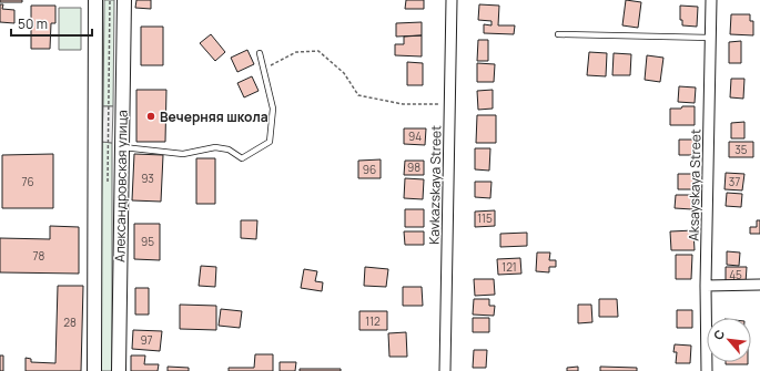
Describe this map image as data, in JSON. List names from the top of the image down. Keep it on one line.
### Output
{"streets":{"street":["Kavkazskaya Street","Aksayskaya Street","Александровская улица"]},"places":["Вечерняя школа"],"house_numbers":["94","35","98","96","93","76","37","115","95","78","121","45","112","28","97"],"scale_bar":"50 m","north":"top left"}
